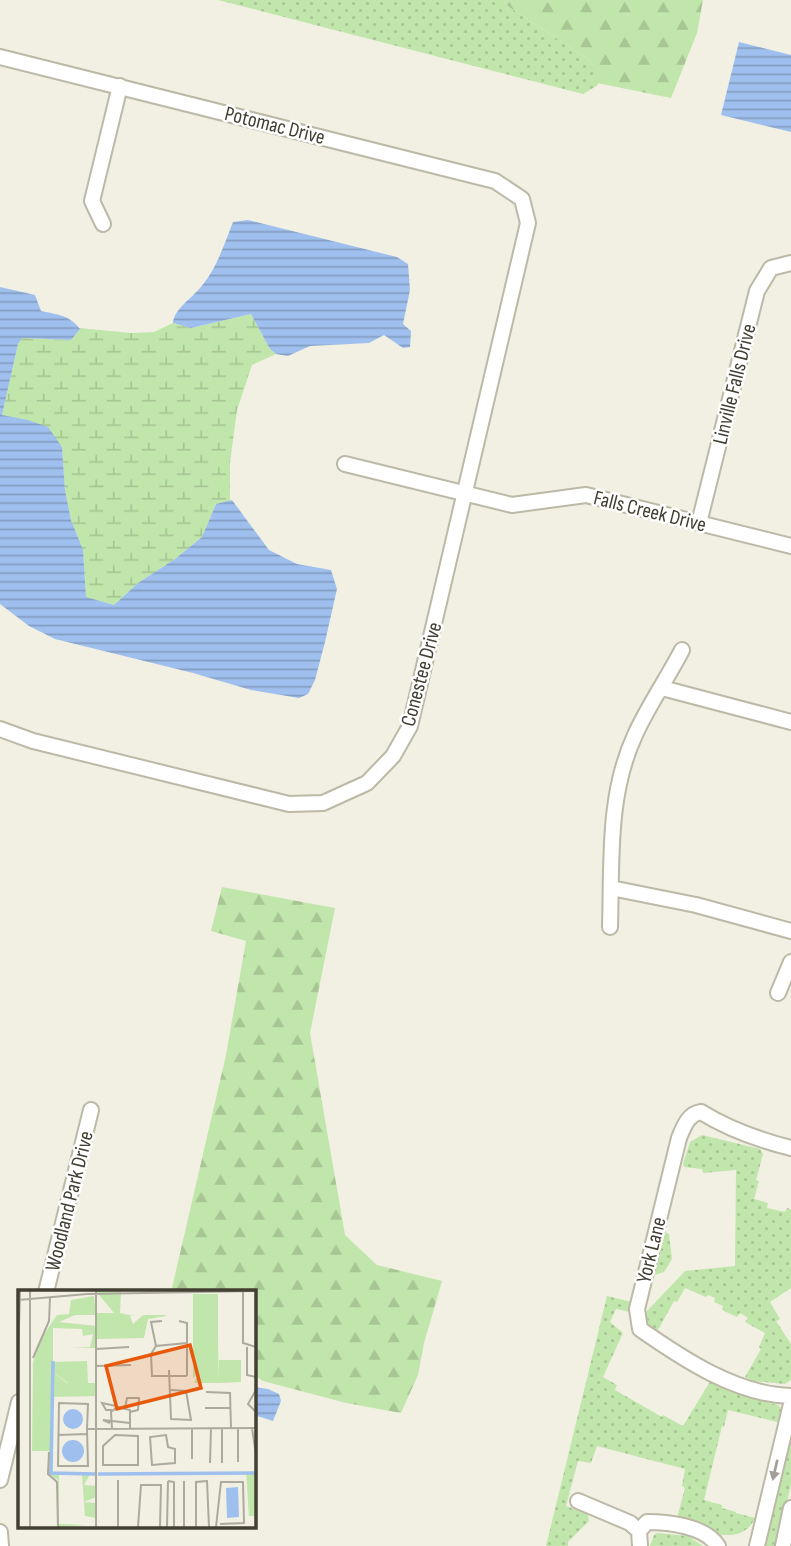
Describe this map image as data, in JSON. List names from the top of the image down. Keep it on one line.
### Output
{"streets":{"street":["Potomac Drive","Linville Falls Drive","Falls Creek Drive","Conestee Drive","Woodland Park Drive","York Lane"]},"crossings":[["Potomac Drive","Conestee Drive"],["Linville Falls Drive","Falls Creek Drive"],["Falls Creek Drive","Conestee Drive"]]}
